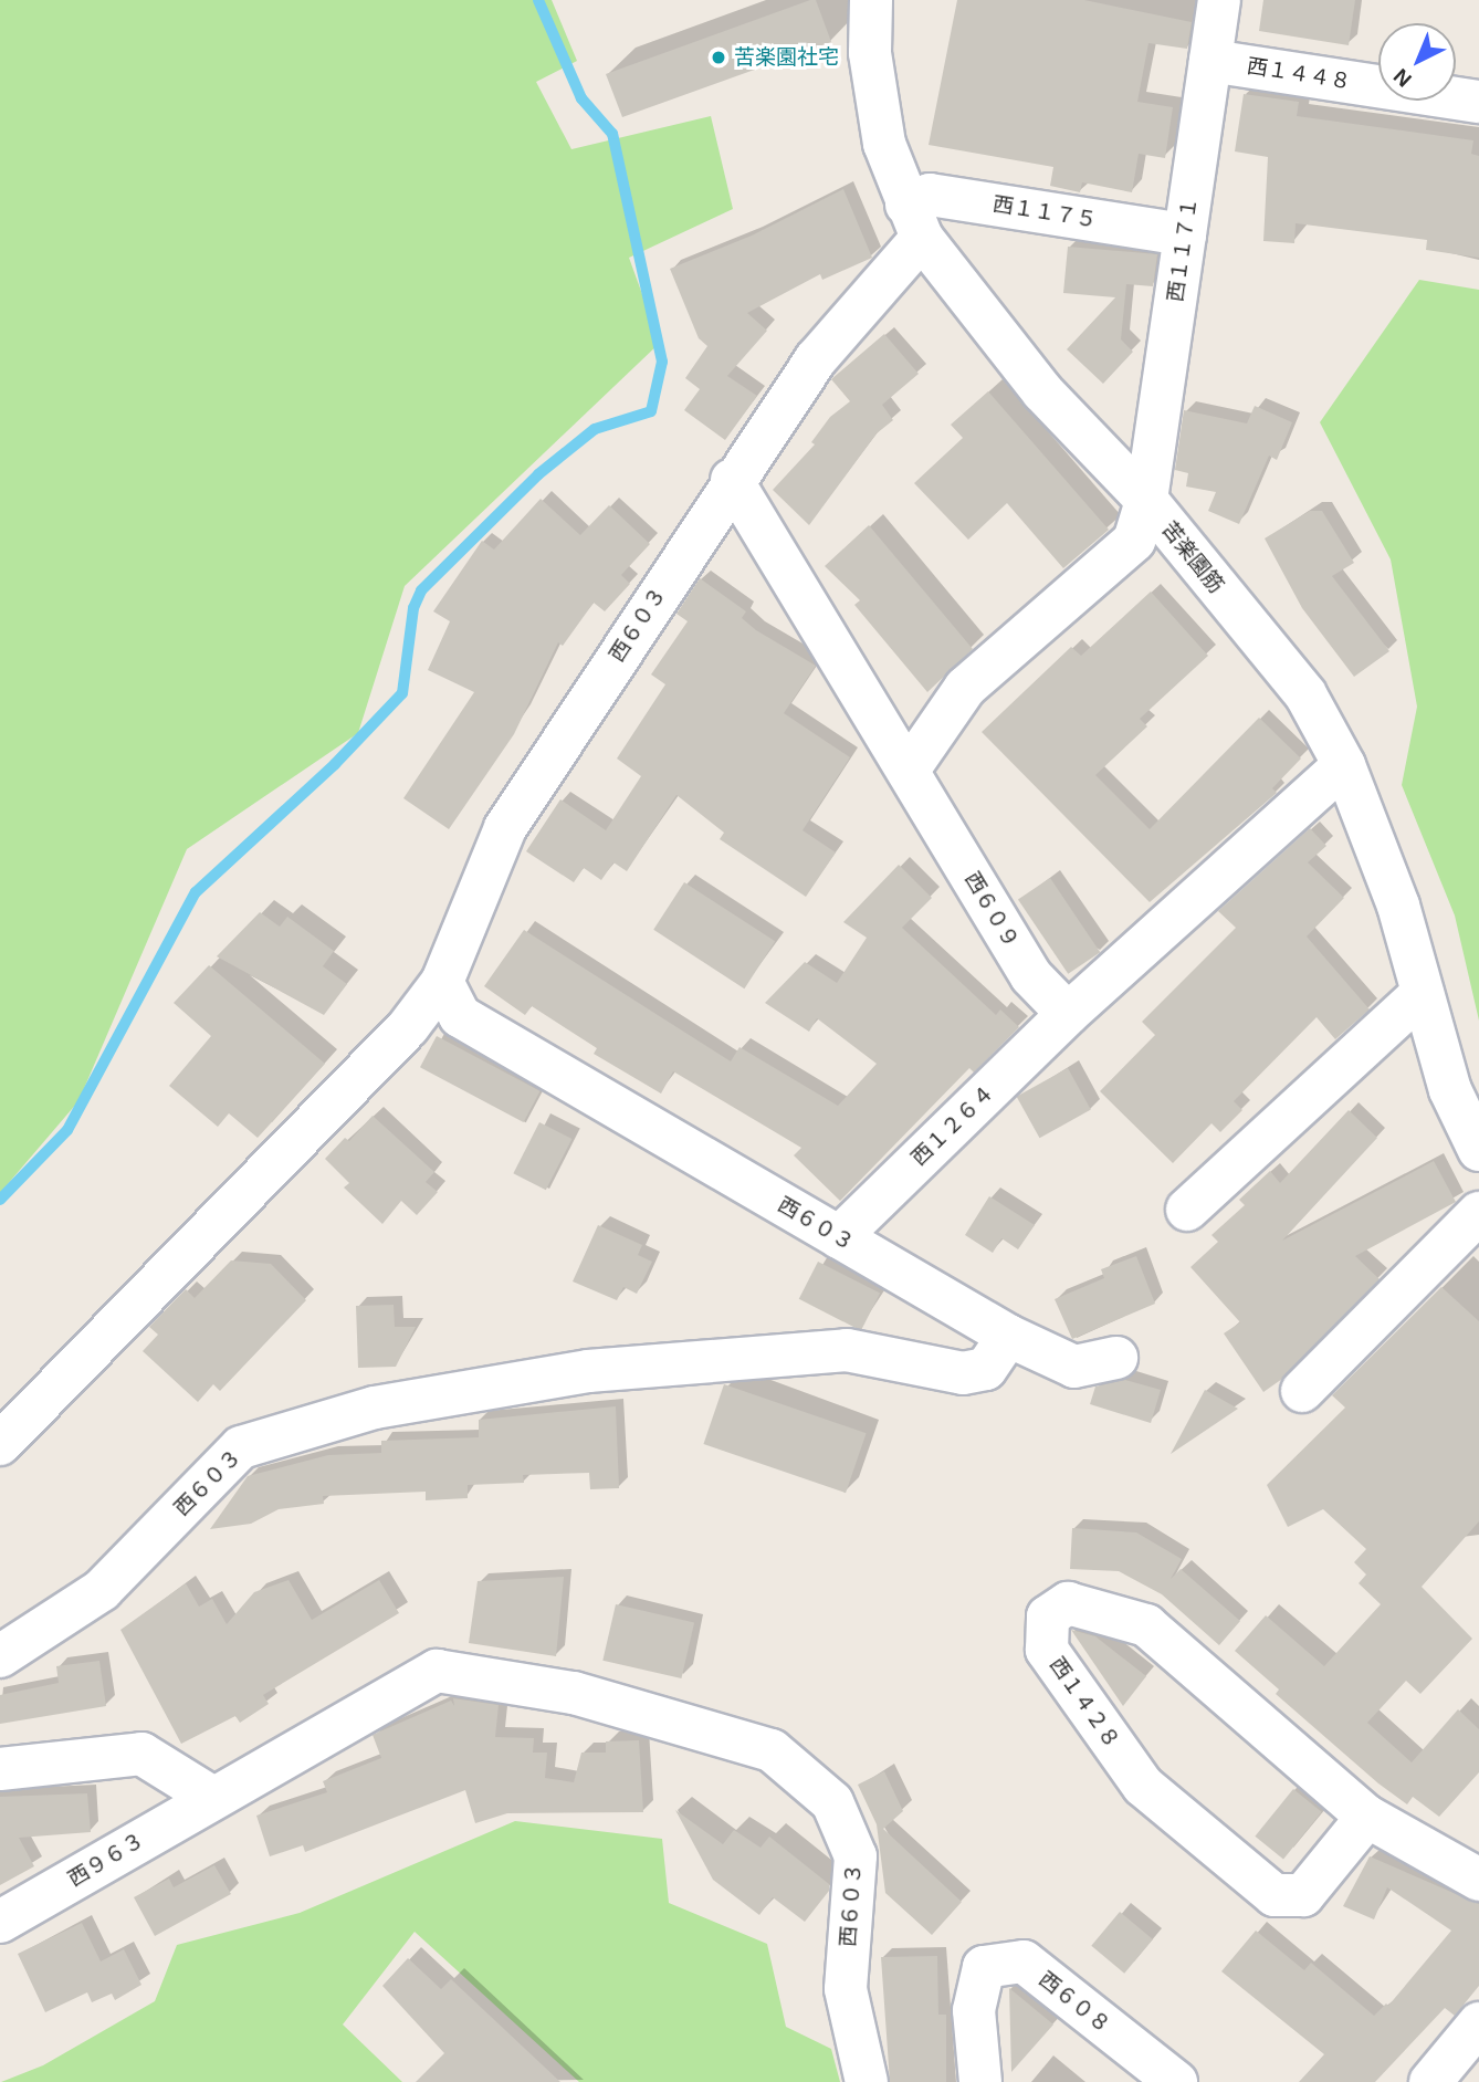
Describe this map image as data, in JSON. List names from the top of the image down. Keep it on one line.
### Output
{"streets":{"street":["西１４４８","西１１７５","西１１７１","苦楽園筋","西６０３","西６０９","西１２６４","西１４２８","西９６３","西６０８"]},"crossings":[["西１４４８","西１１７１"],["西１１７５","西１１７１"],["西１１７５","苦楽園筋"],["西１１７５","西６０３"],["西１１７１","苦楽園筋"],["西１１７１","西６０９"],["苦楽園筋","西６０３"],["西６０３","西６０９"],["西６０３","西１２６４"],["西６０３","西９６３"],["西６０９","西１２６４"]],"places":["苦楽園社宅"],"north":"bottom left"}
